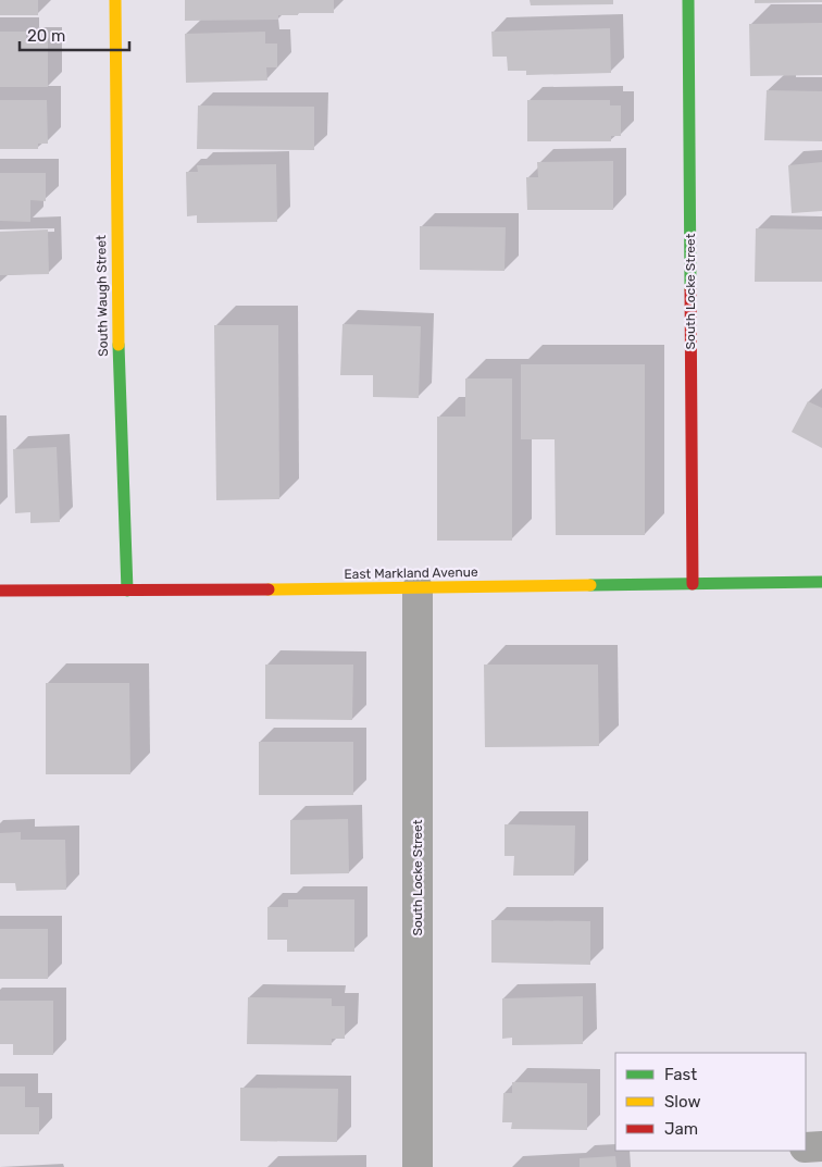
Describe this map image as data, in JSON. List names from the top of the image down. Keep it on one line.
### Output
{"streets":{"street":["South Locke Street","South Waugh Street","East Markland Avenue"]},"crossings":[["South Locke Street","East Markland Avenue"],["South Waugh Street","East Markland Avenue"]],"legend":["Fast","Slow","Jam"],"scale_bar":"20 m"}
